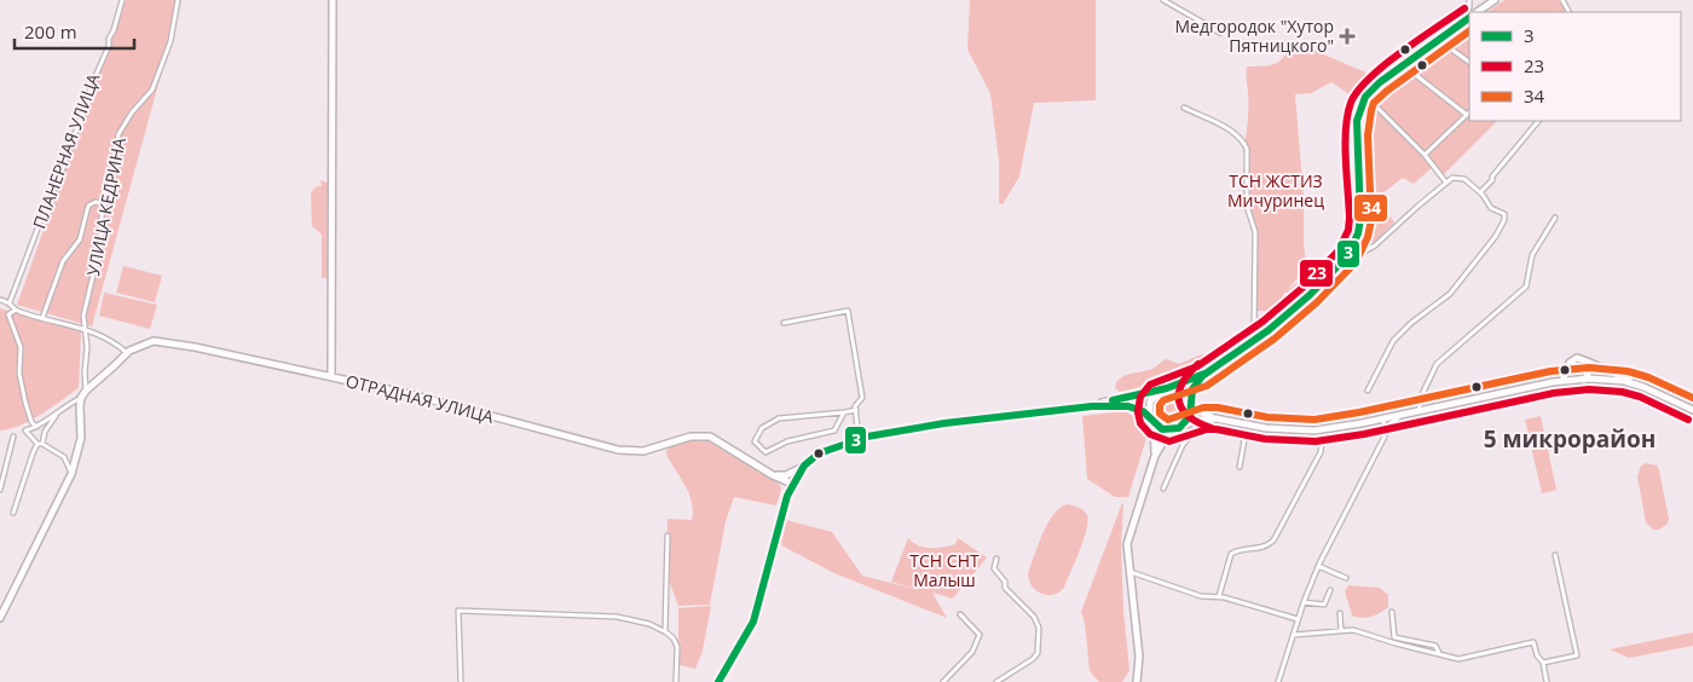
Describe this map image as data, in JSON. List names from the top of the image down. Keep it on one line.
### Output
{"streets":{"main road":["ОТРАДНАЯ УЛИЦА"],"street":["ПЛАНЕРНАЯ УЛИЦА","УЛИЦА КЕДРИНА"]},"districts":["5 микрорайон"],"parks":["ТСН ЖСТИЗ Мичуринец","ТСН СНТ Малыш"],"places":{"health":["Медгородок \"Хутор Пятницкого\""]},"lines":["transit line 23","transit line 3","transit line 34"],"legend":["3","23","34"],"scale_bar":"200 m"}
